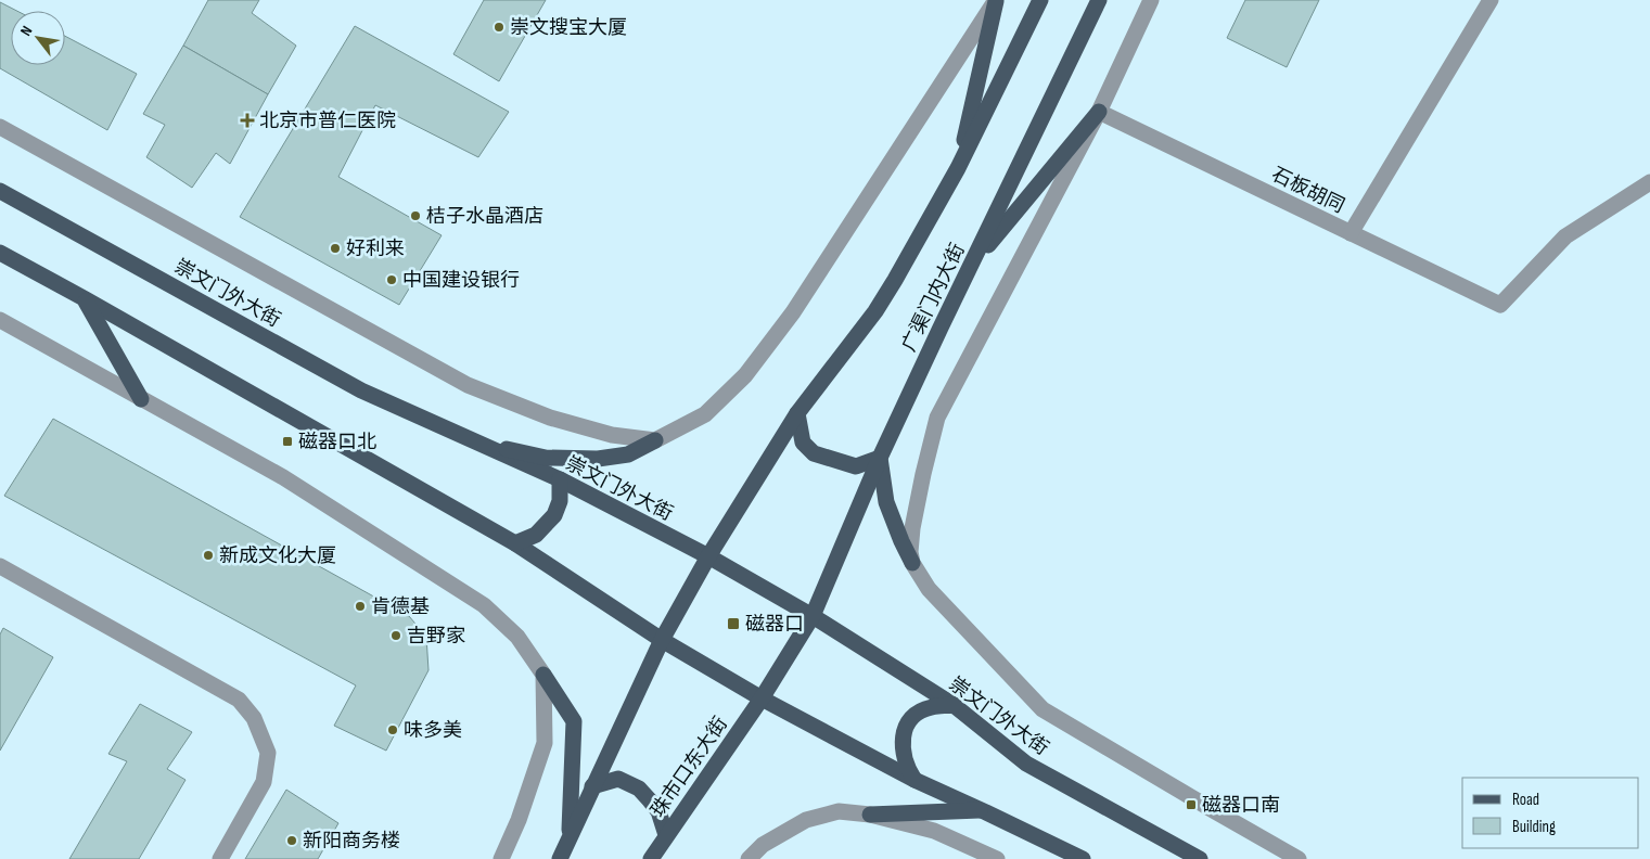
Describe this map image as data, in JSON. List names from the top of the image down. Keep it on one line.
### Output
{"streets":{"main road":["崇文门外大街","广渠门内大街","珠市口东大街"],"street":["石板胡同"]},"crossings":[["崇文门外大街","广渠门内大街"],["崇文门外大街","珠市口东大街"],["广渠门内大街","珠市口东大街"]],"places":{"other":["崇文搜宝大厦","桔子水晶酒店","好利来","中国建设银行","新成文化大厦","肯德基","吉野家","味多美","新阳商务楼"],"health":["北京市普仁医院"],"transit":["磁器口北","磁器口","磁器口南"]},"legend":["Road","Building"],"north":"top left"}
